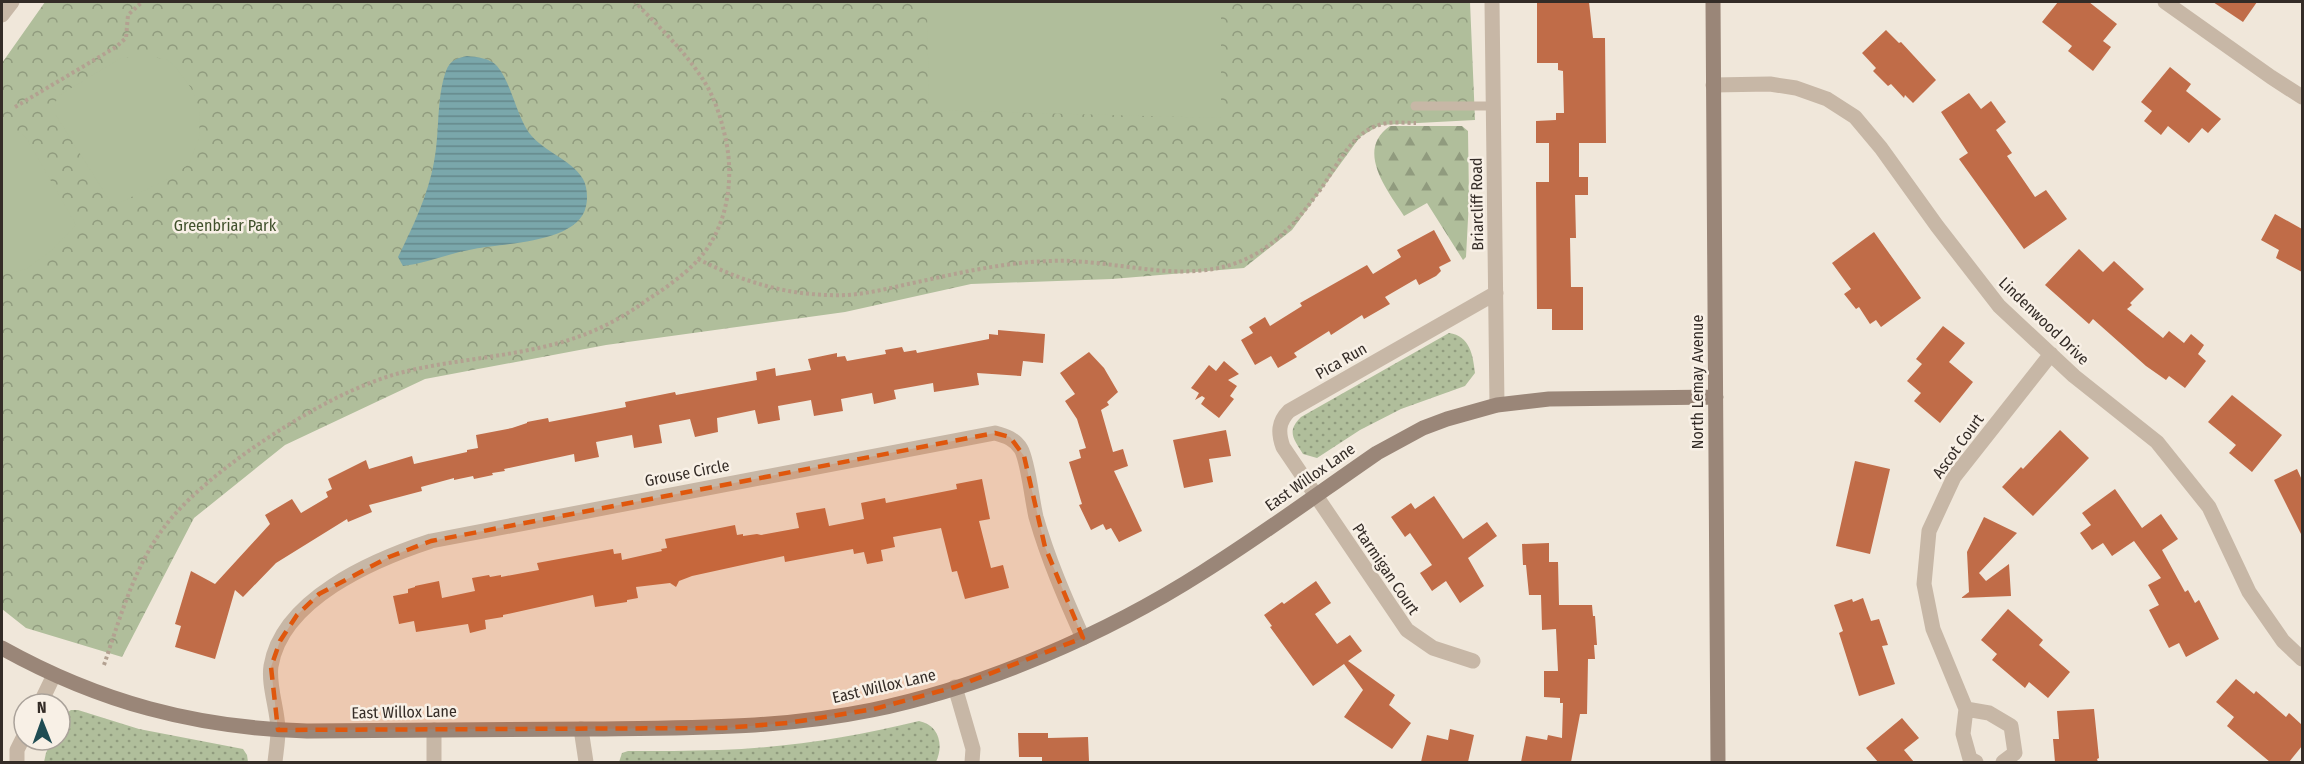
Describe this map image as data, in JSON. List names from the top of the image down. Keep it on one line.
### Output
{"streets":{"main road":["North Lemay Avenue","East Willox Lane"],"street":["Briarcliff Road","Lindenwood Drive","Pica Run","Ascot Court","Grouse Circle","Ptarmigan Court"]},"crossings":[["Briarcliff Road","Pica Run"],["Briarcliff Road","East Willox Lane"],["Lindenwood Drive","North Lemay Avenue"],["Lindenwood Drive","Ascot Court"],["Pica Run","East Willox Lane"],["Pica Run","Ptarmigan Court"],["North Lemay Avenue","East Willox Lane"],["Grouse Circle","East Willox Lane"],["East Willox Lane","Ptarmigan Court"]],"parks":["Greenbriar Park"],"north":"top"}
